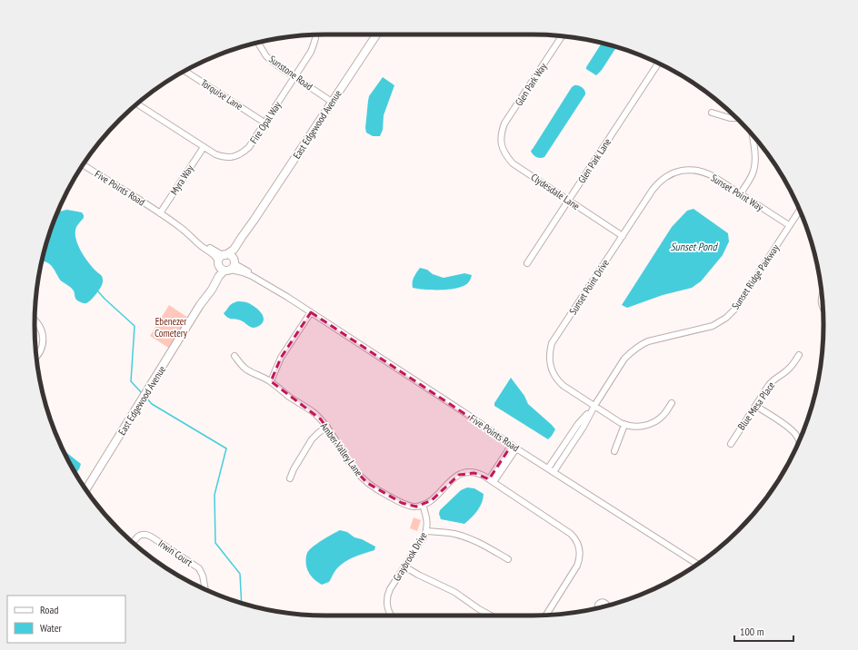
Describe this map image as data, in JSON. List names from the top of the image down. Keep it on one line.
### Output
{"streets":{"main road":["East Edgewood Avenue"],"street":["Sunstone Road","Glen Park Way","Torquise Lane","Fire Opal Way","Glen Park Lane","Myra Way","Five Points Road","Clydesdale Lane","Sunset Point Way","Sunset Ridge Parkway","Sunset Point Drive","Blue Mesa Place","Amber Valley Lane","Irwin Court","Graybrook Drive"]},"crossings":[["Sunstone Road","Fire Opal Way"],["Sunstone Road","East Edgewood Avenue"],["Glen Park Way","Clydesdale Lane"],["Torquise Lane","Fire Opal Way"],["Fire Opal Way","Myra Way"],["East Edgewood Avenue","Five Points Road"],["Glen Park Lane","Clydesdale Lane"],["Myra Way","Five Points Road"],["Five Points Road","Sunset Ridge Parkway"],["Clydesdale Lane","Sunset Point Drive"],["Sunset Point Way","Sunset Ridge Parkway"],["Sunset Point Way","Sunset Point Drive"],["Sunset Ridge Parkway","Sunset Point Drive"],["Amber Valley Lane","Graybrook Drive"]],"water":["Sunset Pond"],"parks":["Ebenezer Cometery"],"legend":["Road","Water"],"scale_bar":"100 m"}
